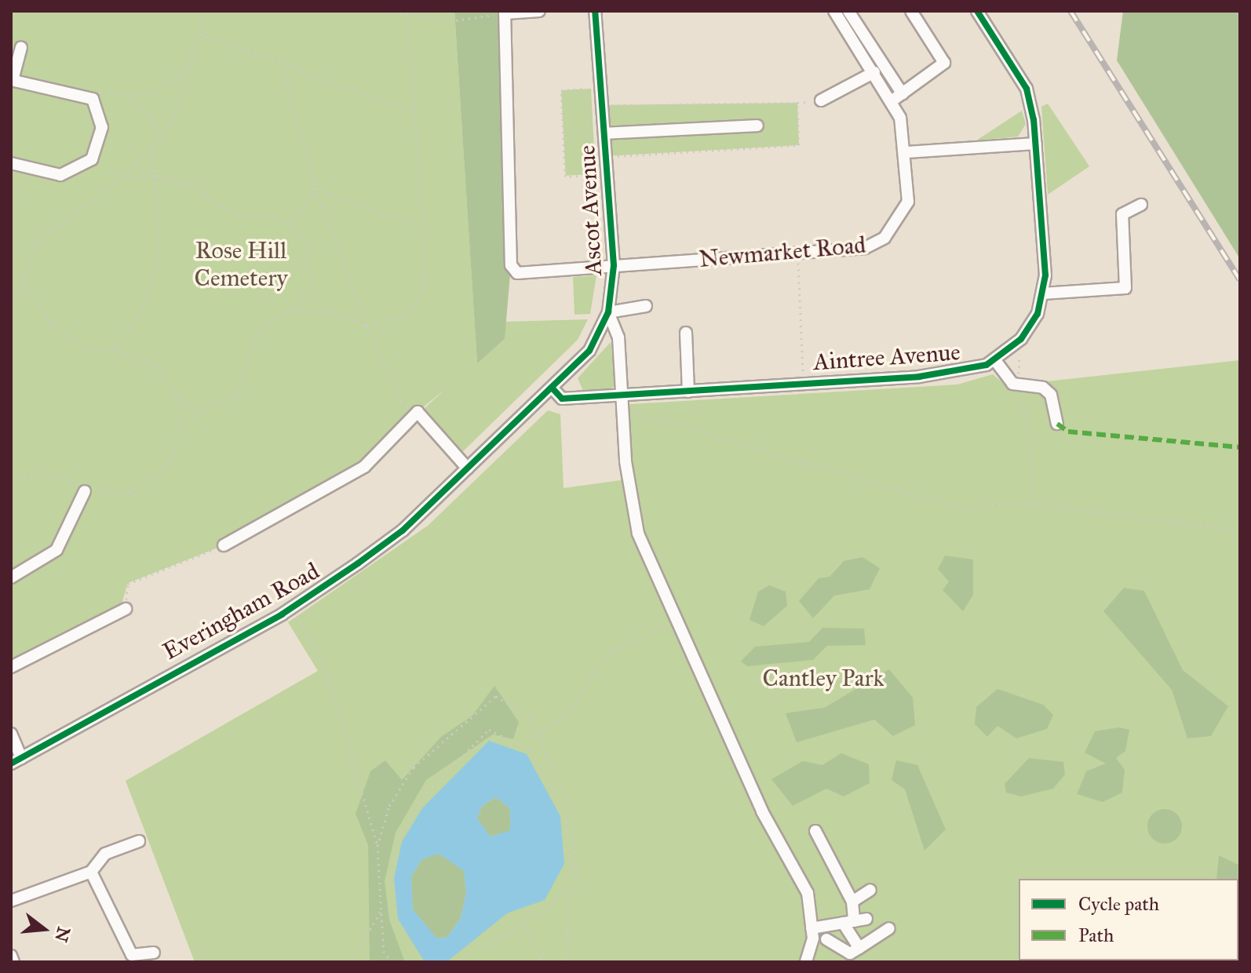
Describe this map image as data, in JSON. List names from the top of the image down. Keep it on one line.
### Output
{"streets":{"street":["Ascot Avenue","Newmarket Road","Aintree Avenue","Everingham Road"]},"crossings":[["Ascot Avenue","Newmarket Road"],["Ascot Avenue","Aintree Avenue"],["Ascot Avenue","Everingham Road"],["Aintree Avenue","Everingham Road"]],"parks":["Rose Hill Cemetery","Cantley Park"],"legend":["Cycle path","Path"],"north":"right"}
